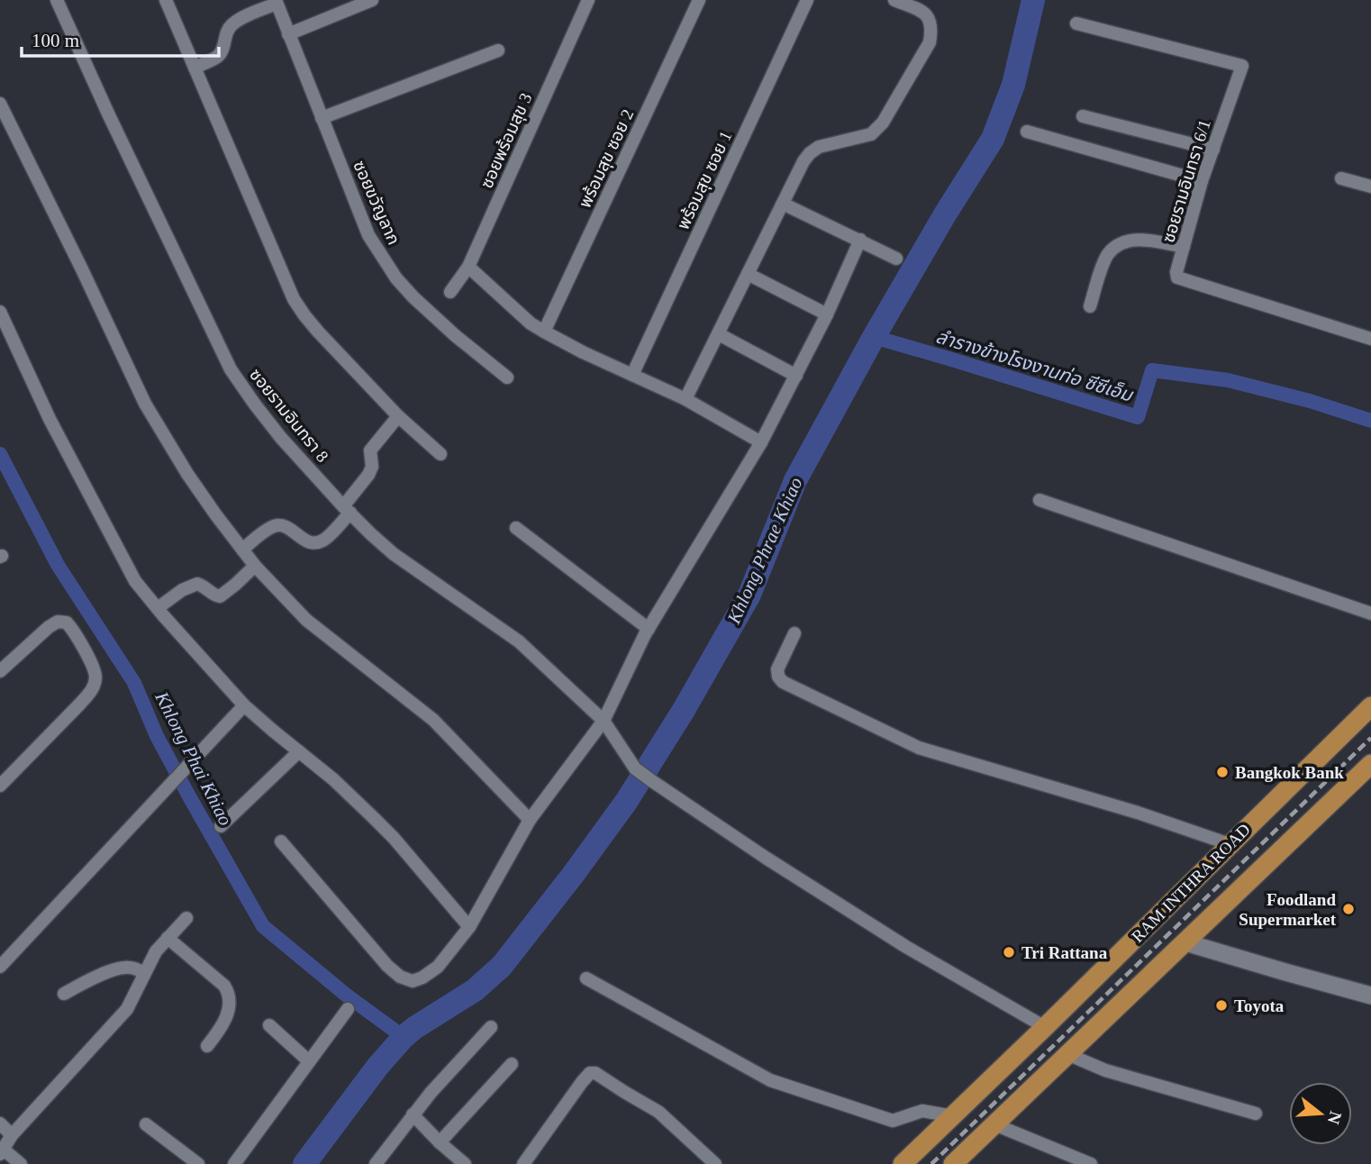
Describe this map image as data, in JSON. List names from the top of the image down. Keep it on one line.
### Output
{"streets":{"main road":["RAM INTHRA ROAD"],"street":["ซอยพร้อมสุข 3","พร้อมสุข ซอย 2","พร้อมสุข ซอย 1","ซอยรามอินทรา 6/1","ซอยขวัญลาก","ซอยรามอินทรา 8"]},"crossings":[["ซอยรามอินทรา 8","RAM INTHRA ROAD"]],"water":["ลำรางข้างโรงงานท่อ ซีซีเอ็ม","Khlong Phrae Khiao","Khlong Phai Khiao"],"places":["Bangkok Bank","Foodland Supermarket","Tri Rattana","Toyota"],"scale_bar":"100 m","north":"right"}
